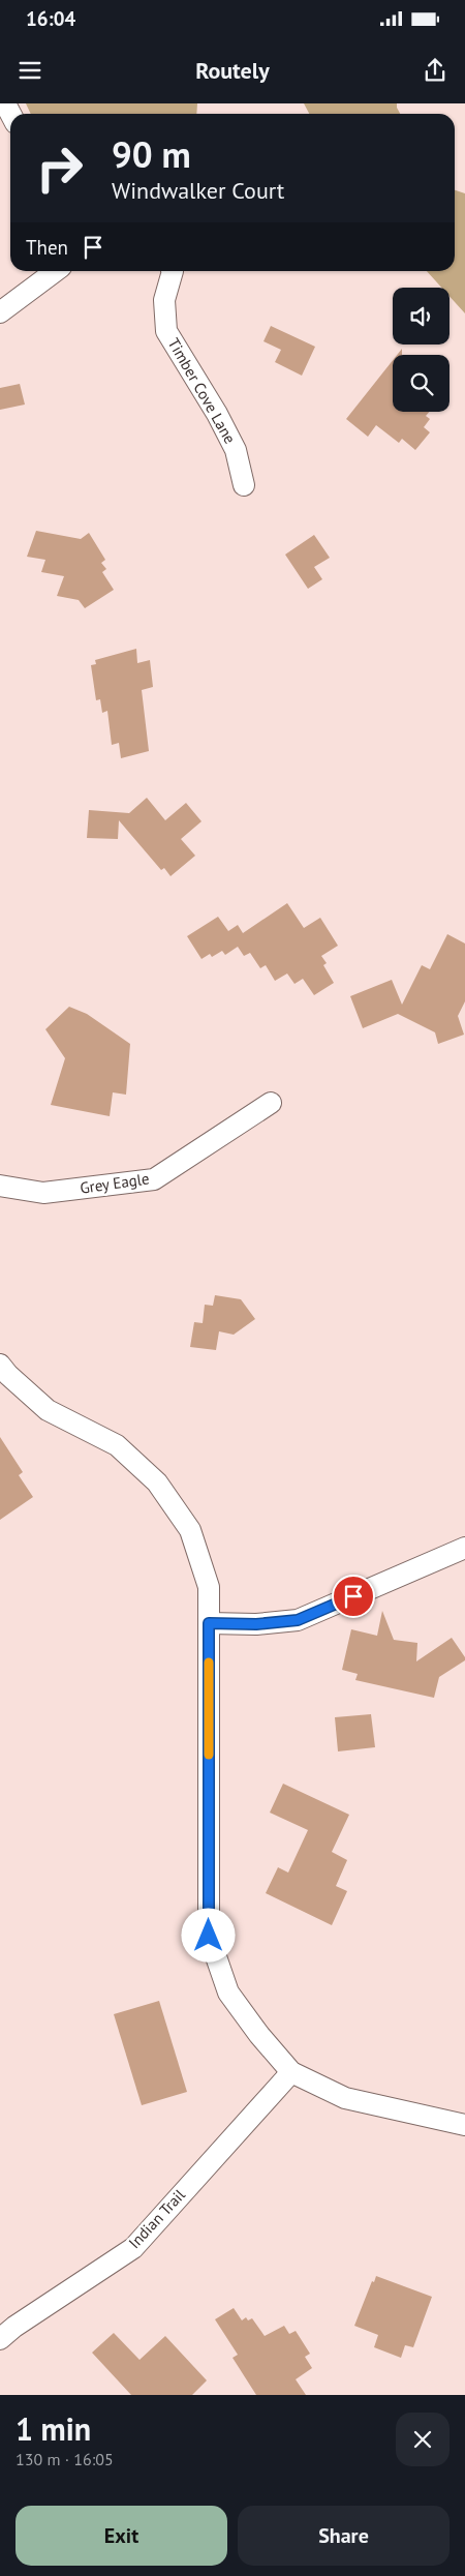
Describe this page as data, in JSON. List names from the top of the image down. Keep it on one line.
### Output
{"streets":{"street":["Timber Cove Lane","Grey Eagle","Indian Trail"]},"page":{"status":"16:04","header":"Routely","turn":["90 m","Windwalker Court"],"then":"Then","heading":["1 min","130 m · 16:05"],"buttons":["Exit","Share"]}}
